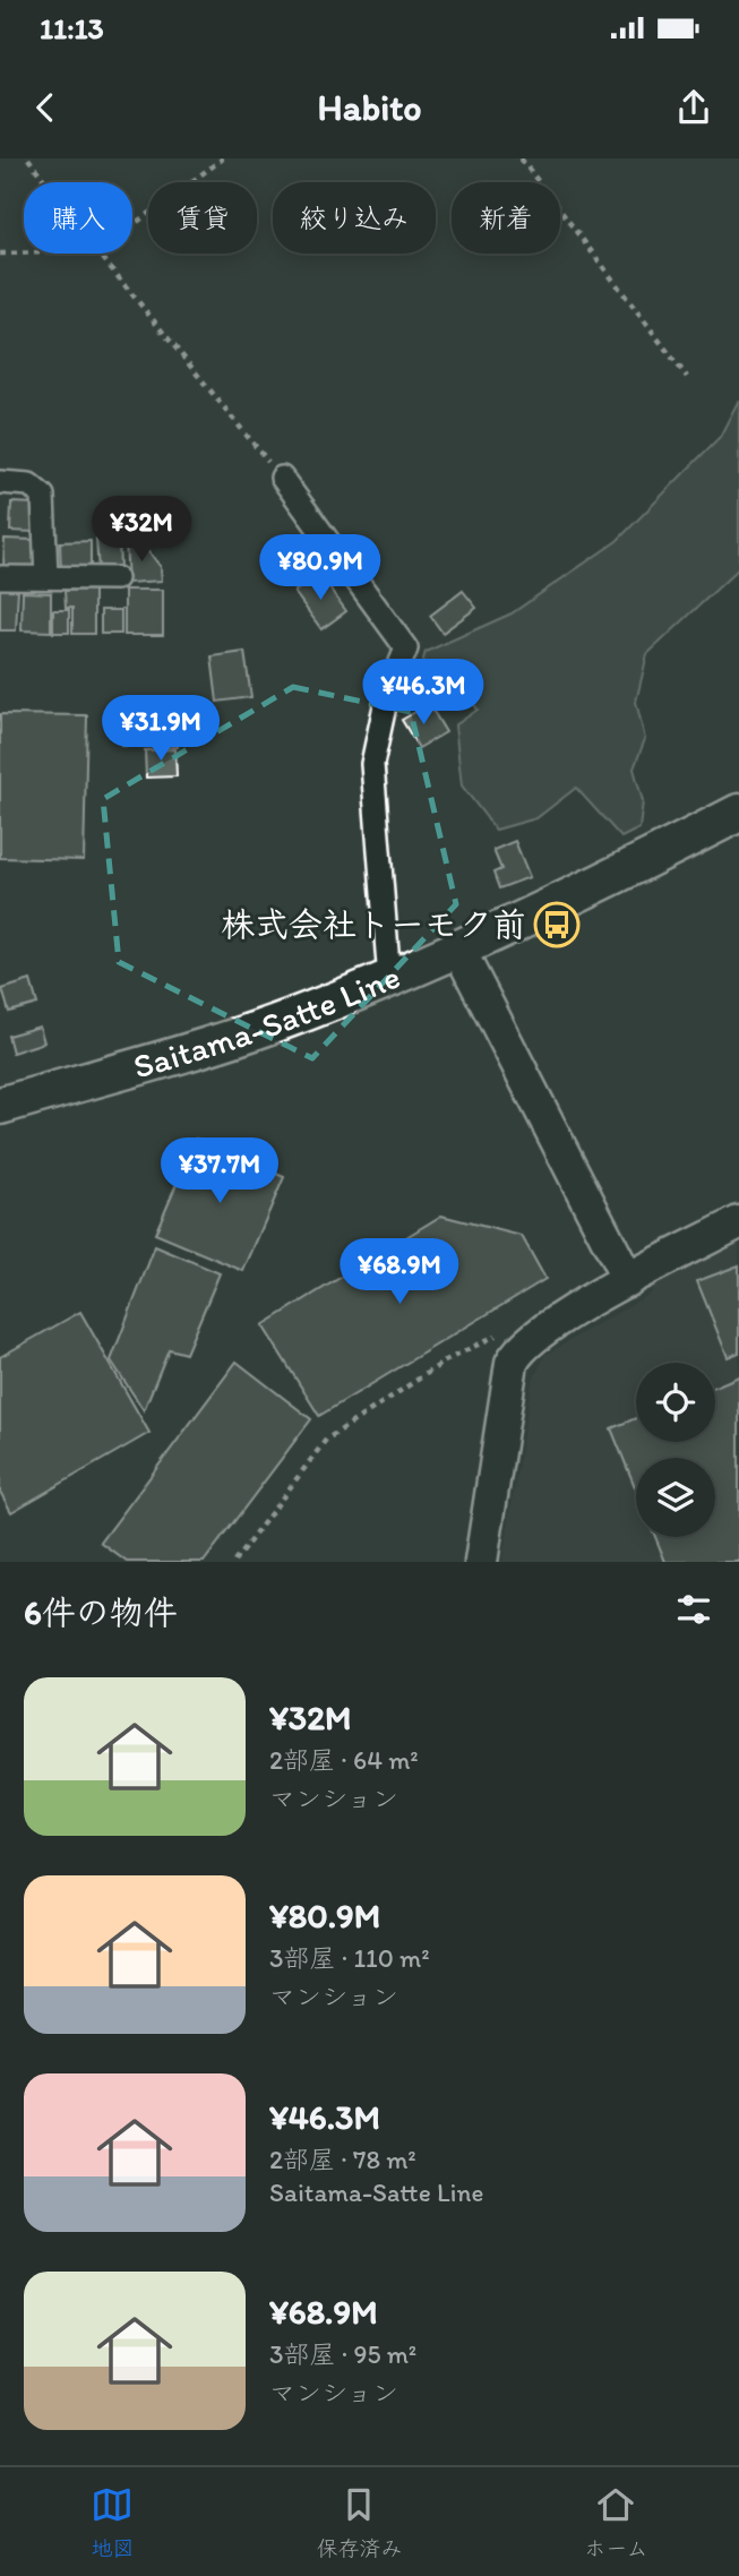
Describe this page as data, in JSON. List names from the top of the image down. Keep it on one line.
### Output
{"streets":{"main road":["Saitama-Satte Line"]},"places":{"bus stop":["株式会社トーモク前"]},"page":{"status":"11:13","header":"Habito","chip":["購入","賃貸","絞り込み","新着"],"price":["¥32M","¥80.9M","¥46.3M","¥31.9M","¥37.7M","¥68.9M"],"heading":"6件の物件","list":[{"name":"¥32M","note":"2部屋 · 64 m² · マンション"},{"name":"¥80.9M","note":"3部屋 · 110 m² · マンション"},{"name":"¥46.3M","note":"2部屋 · 78 m² · Saitama-Satte Line"},{"name":"¥68.9M","note":"3部屋 · 95 m² · マンション"}],"tabs":["地図","保存済み","ホーム"]}}
